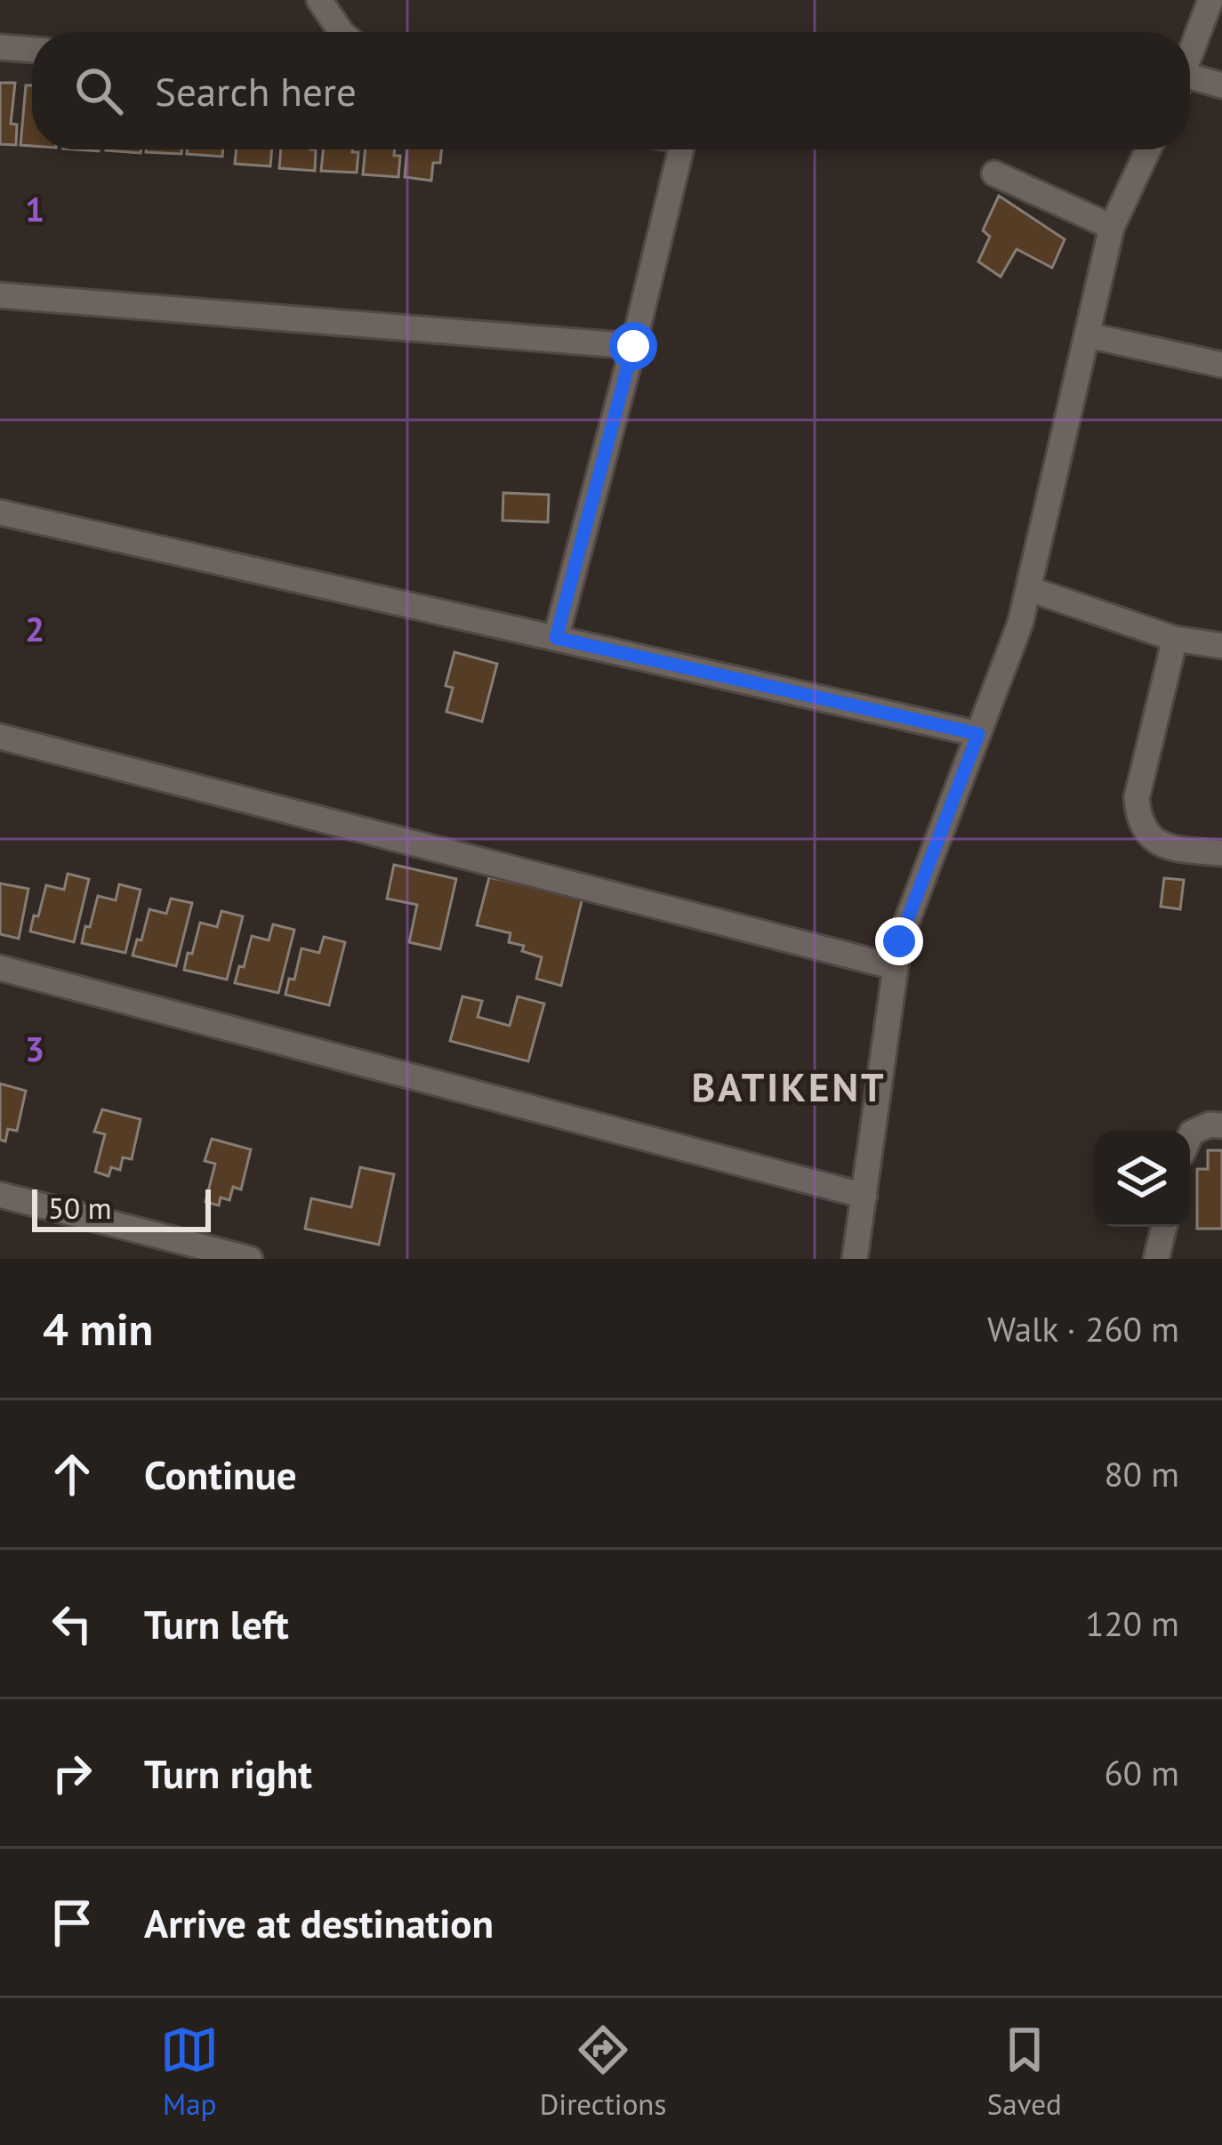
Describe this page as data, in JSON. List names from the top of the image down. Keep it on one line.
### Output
{"districts":["BATIKENT"],"scale_bar":"50 m","page":{"search":"Search here","scale":"50 m","heading":["4 min","Walk · 260 m"],"list":[["Continue","80 m"],["Turn left","120 m"],["Turn right","60 m"],"Arrive at destination"],"nav":["Map","Directions","Saved"]},"grid":{"rows":["1","2","3"]}}
